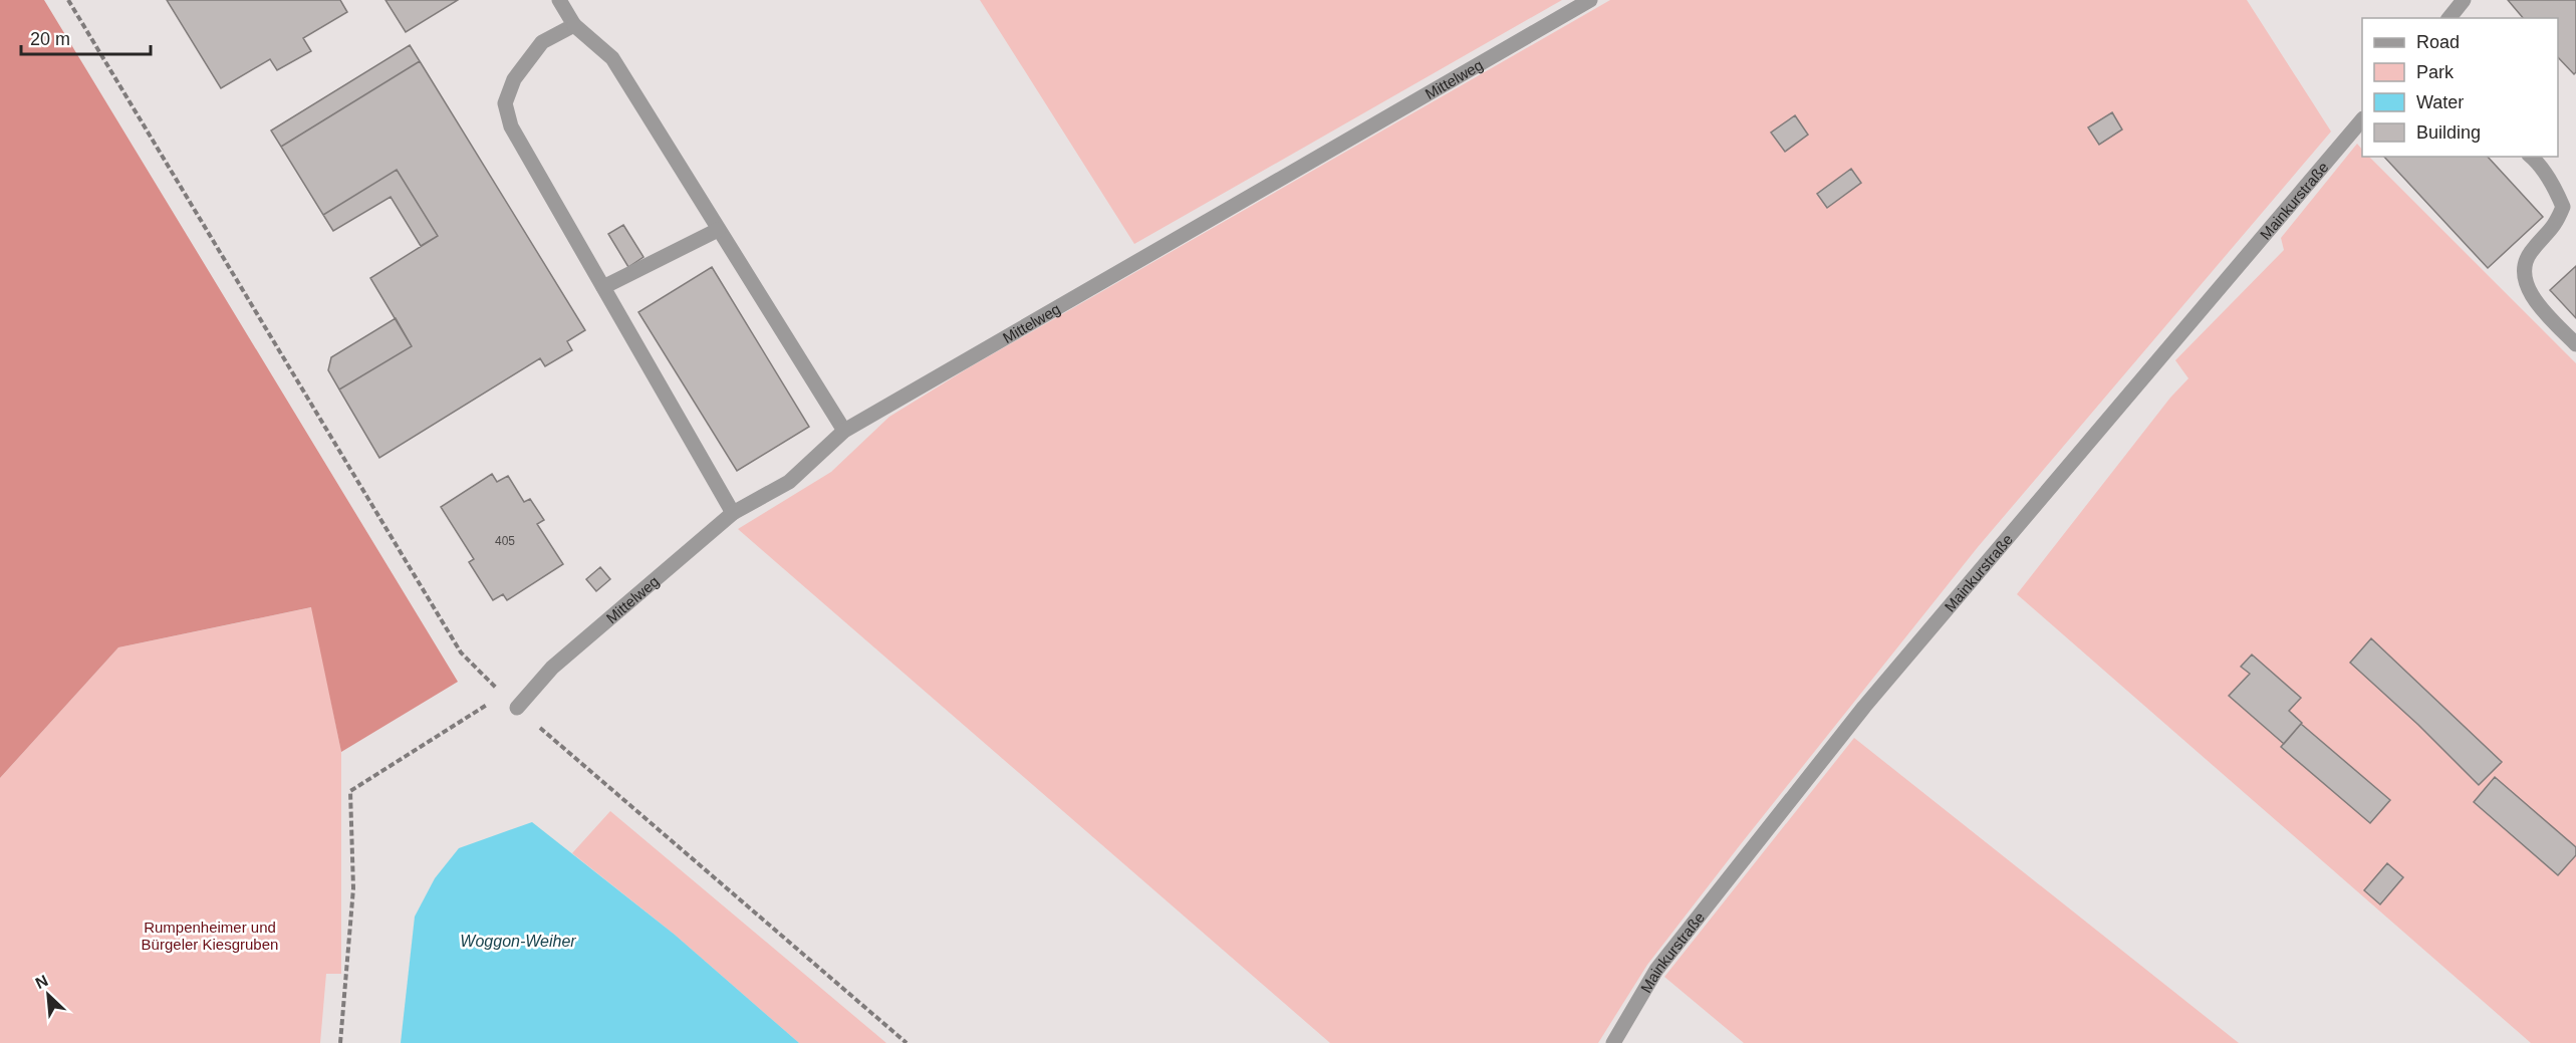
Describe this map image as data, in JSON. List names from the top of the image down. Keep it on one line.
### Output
{"streets":{"lane":["Mittelweg","Mainkurstraße"]},"water":["Woggon-Weiher"],"parks":["Rumpenheimer und Bürgeler Kiesgruben"],"house_numbers":["405"],"legend":["Road","Park","Water","Building"],"scale_bar":"20 m","north":"top left"}
